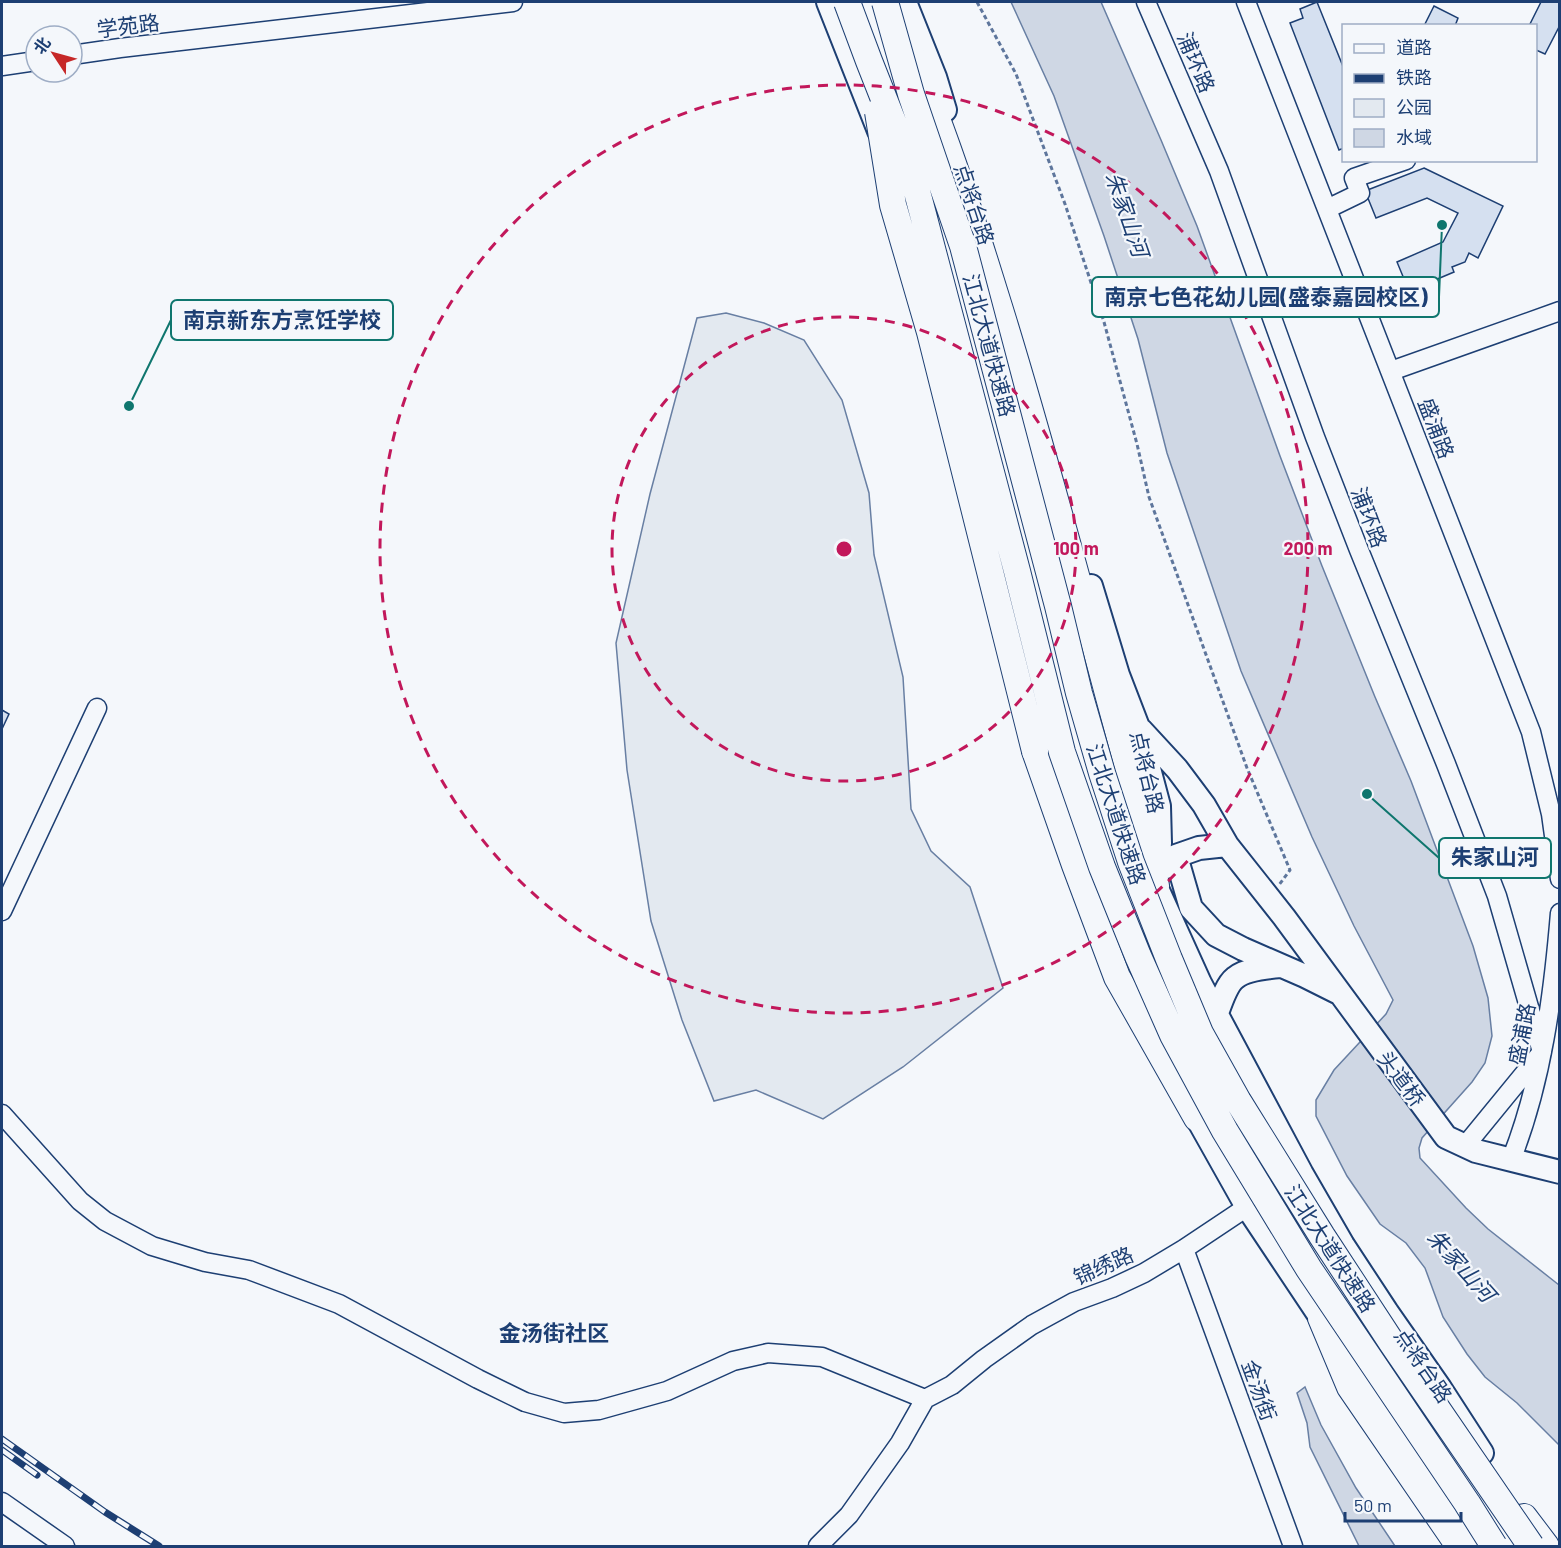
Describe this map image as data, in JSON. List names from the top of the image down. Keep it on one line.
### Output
{"streets":{"highway":["江北大道快速路"],"main road":["点将台路","头道桥"],"street":["学苑路","浦环路","盛浦路","锦绣路","金汤街"]},"crossings":[["浦环路","盛浦路"],["点将台路","头道桥"],["点将台路","锦绣路"],["锦绣路","金汤街"]],"districts":["金汤街社区"],"water":["朱家山河"],"places":["南京七色花幼儿园(盛泰嘉园校区)","南京新东方烹饪学校","朱家山河"],"legend":["道路","铁路","公园","水域"],"scale_bar":"50 m","north":"top left","rings":["100 m","200 m"]}
